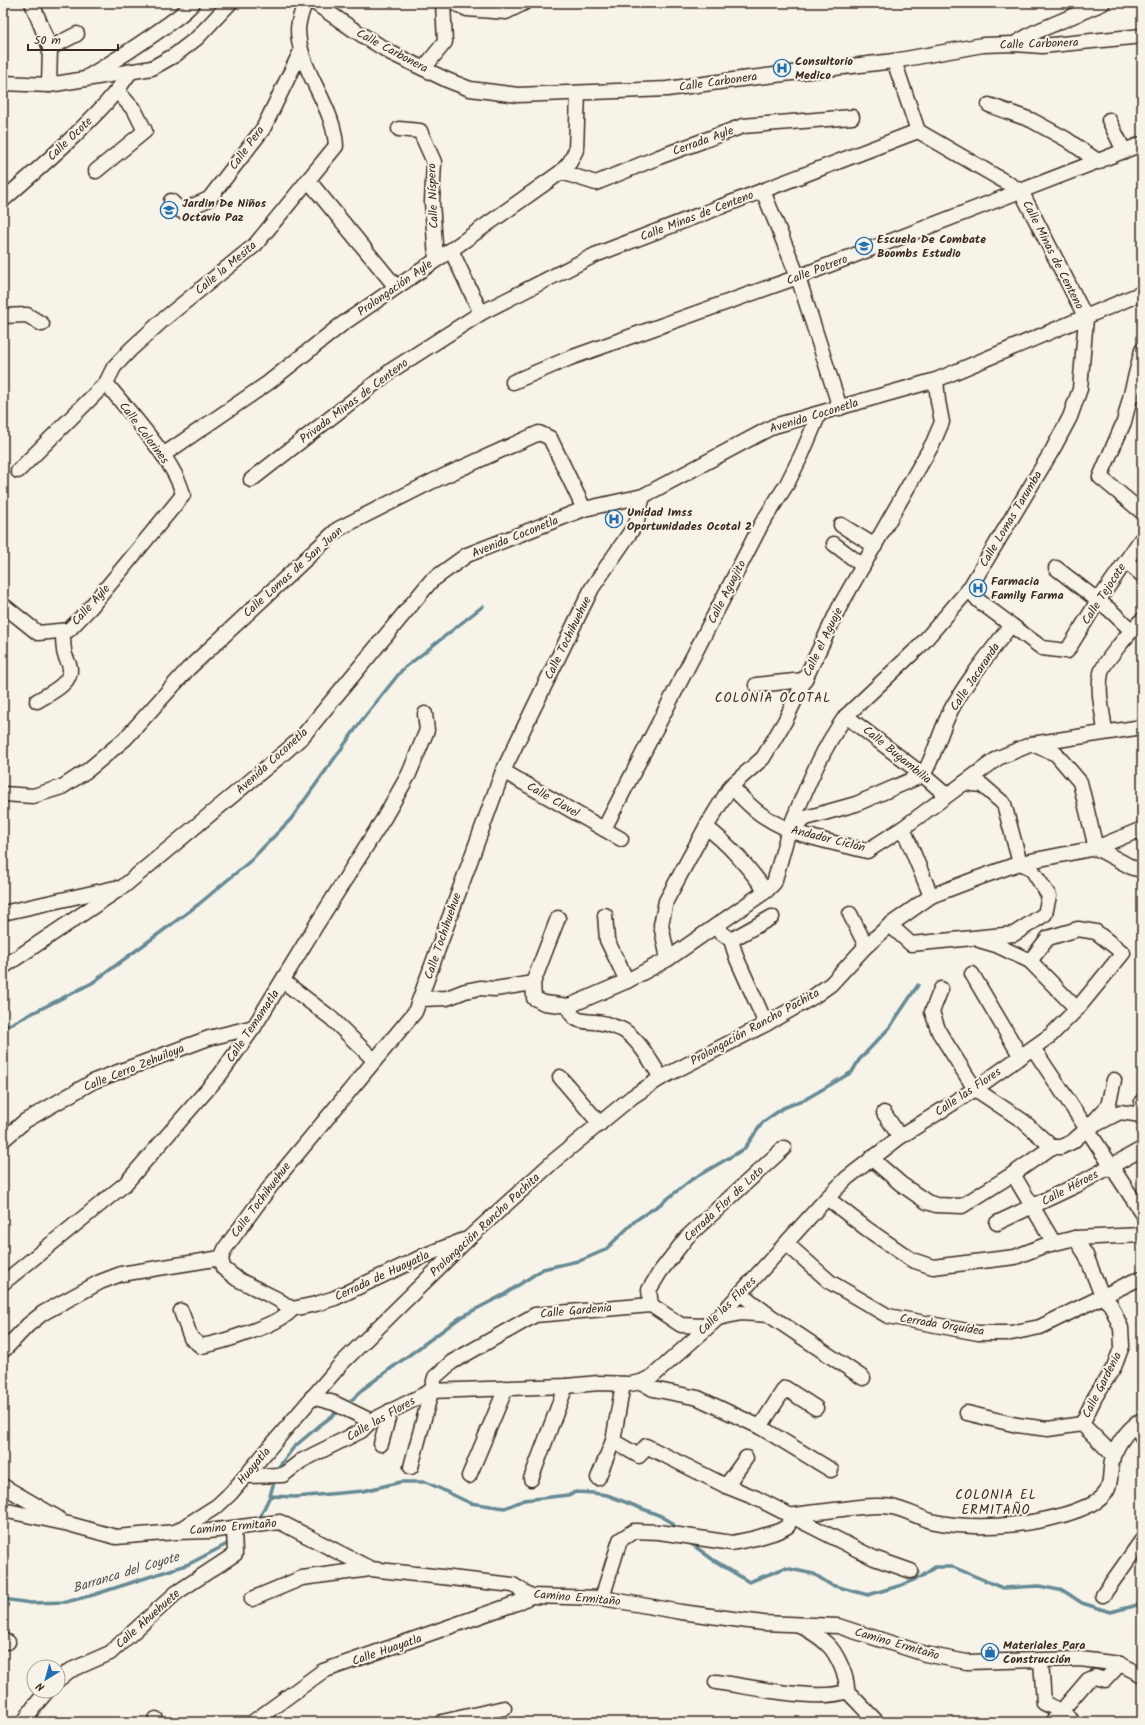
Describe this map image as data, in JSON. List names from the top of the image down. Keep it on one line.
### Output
{"streets":{"street":["Calle Carbonera","Calle Ocote","Cerrada Ayle","Calle Pera","Calle Níspero","Calle Minas de Centeno","Calle la Mesita","Calle Potrero","Prolongación Ayle","Privada Minas de Centeno","Avenida Coconetla","Calle Colorines","Calle Lomas Tarumba","Calle Lomas de San Juan","Calle Aguajito","Calle Tejocote","Calle Ayle","Calle Tochihuehue","Calle el Aguaje","Calle Jacaranda","Calle Bugambilia","Calle Clavel","Andador Ciclón","Calle Temamatla","Prolongación Rancho Pachita","Calle Cerro Zehuiloya","Calle las Flores","Calle Héroes","Cerrada Flor de Loto","Cerrada de Huayatla","Calle Gardenia","Cerrada Orquídea","Huayatla","Camino Ermitaño","Calle Ahuehuete","Calle Huayatla"]},"crossings":[["Calle Carbonera","Prolongación Ayle"],["Cerrada Ayle","Prolongación Ayle"],["Calle Pera","Calle la Mesita"],["Calle Níspero","Prolongación Ayle"],["Calle Minas de Centeno","Calle Potrero"],["Calle Minas de Centeno","Privada Minas de Centeno"],["Calle Minas de Centeno","Avenida Coconetla"],["Calle Minas de Centeno","Calle Lomas Tarumba"],["Calle la Mesita","Calle Colorines"],["Prolongación Ayle","Calle Colorines"],["Avenida Coconetla","Calle Lomas Tarumba"],["Avenida Coconetla","Calle Lomas de San Juan"],["Avenida Coconetla","Calle Aguajito"],["Avenida Coconetla","Calle Tochihuehue"],["Avenida Coconetla","Calle el Aguaje"],["Calle Colorines","Calle Ayle"],["Calle Lomas Tarumba","Calle Bugambilia"],["Calle Lomas Tarumba","Andador Ciclón"],["Calle Aguajito","Calle Clavel"],["Calle Tejocote","Calle Jacaranda"],["Calle Tochihuehue","Calle Clavel"],["Calle el Aguaje","Andador Ciclón"],["Calle Jacaranda","Calle Bugambilia"],["Calle Bugambilia","Andador Ciclón"],["Calle Temamatla","Calle Cerro Zehuiloya"],["Prolongación Rancho Pachita","Cerrada de Huayatla"],["Prolongación Rancho Pachita","Huayatla"],["Calle las Flores","Calle Gardenia"],["Calle las Flores","Cerrada Orquídea"],["Calle las Flores","Huayatla"],["Cerrada Flor de Loto","Calle Gardenia"],["Calle Gardenia","Cerrada Orquídea"],["Huayatla","Camino Ermitaño"],["Camino Ermitaño","Calle Ahuehuete"],["Camino Ermitaño","Calle Huayatla"]],"districts":["COLONIA OCOTAL","COLONIA EL ERMITAÑO"],"water":["Barranca del Coyote"],"places":{"hospital":["Consultorio Medico","Unidad Imss Oportunidades Ocotal 2","Farmacia Family Farma"],"school or university":["Jardin De Niños Octavio Paz","Escuela De Combate Boombs Estudio"],"shop":["Materiales Para Construcción"]},"scale_bar":"50 m","north":"bottom left"}
